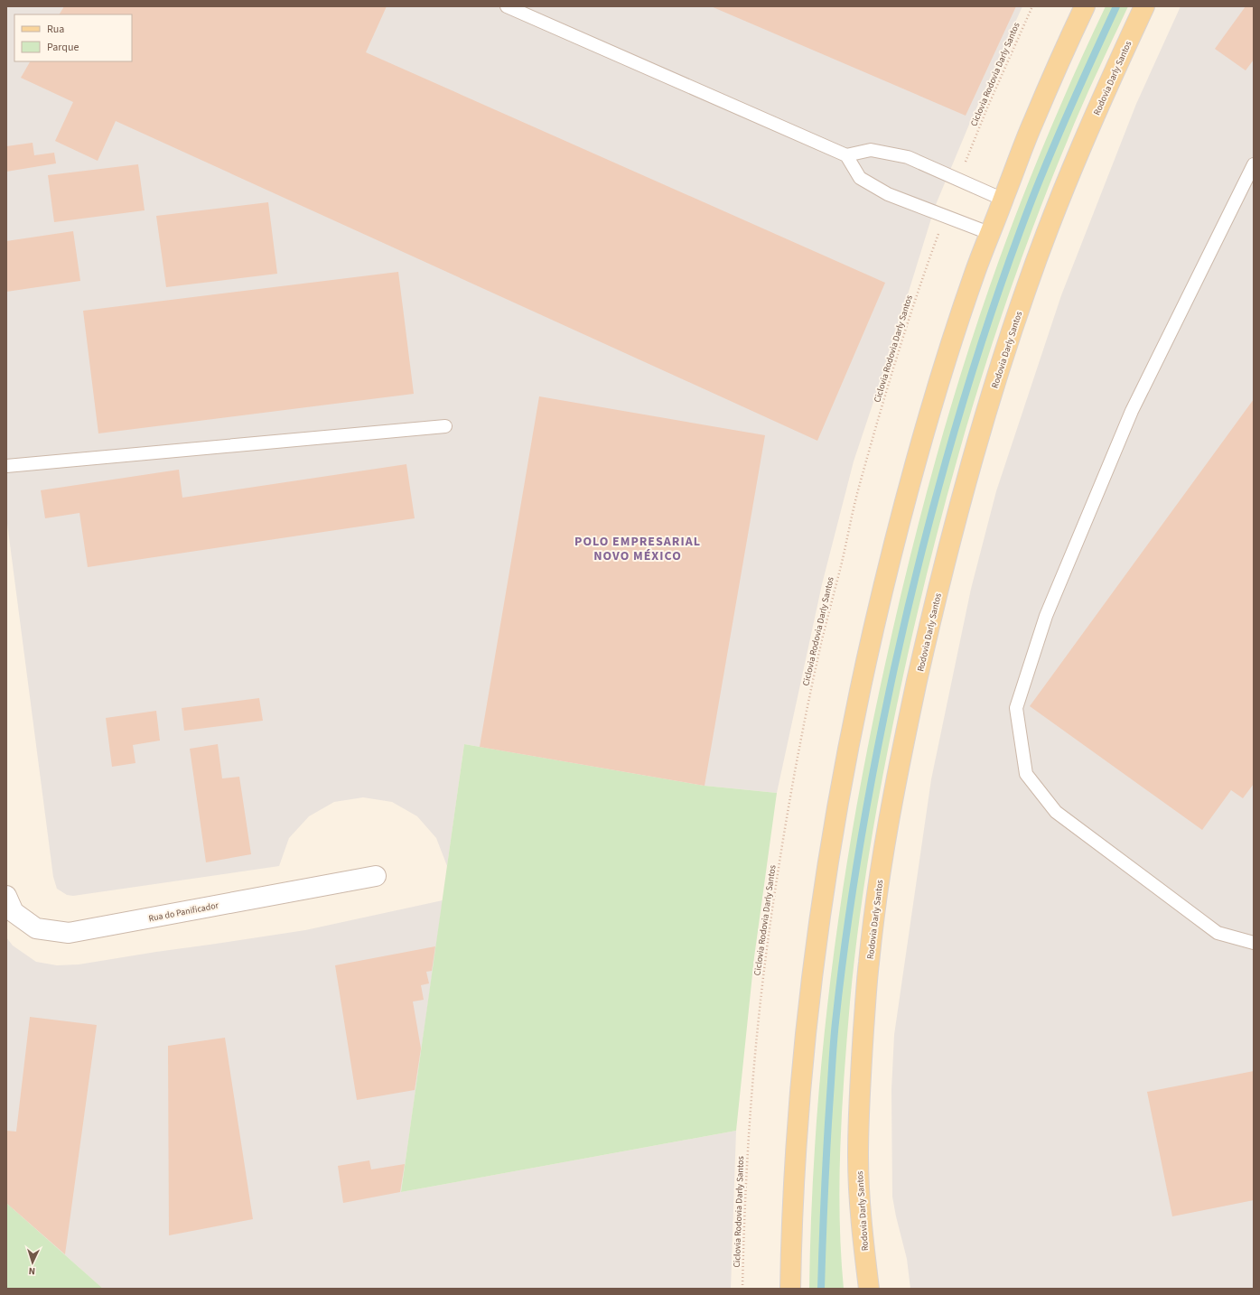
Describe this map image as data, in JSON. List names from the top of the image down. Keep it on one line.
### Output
{"streets":{"main road":["Rodovia Darly Santos"],"street":["Rua do Panificador"],"path":["Ciclovia Rodovia Darly Santos"]},"districts":["POLO EMPRESARIAL NOVO MÉXICO"],"legend":["Rua","Parque"],"north":"bottom"}
